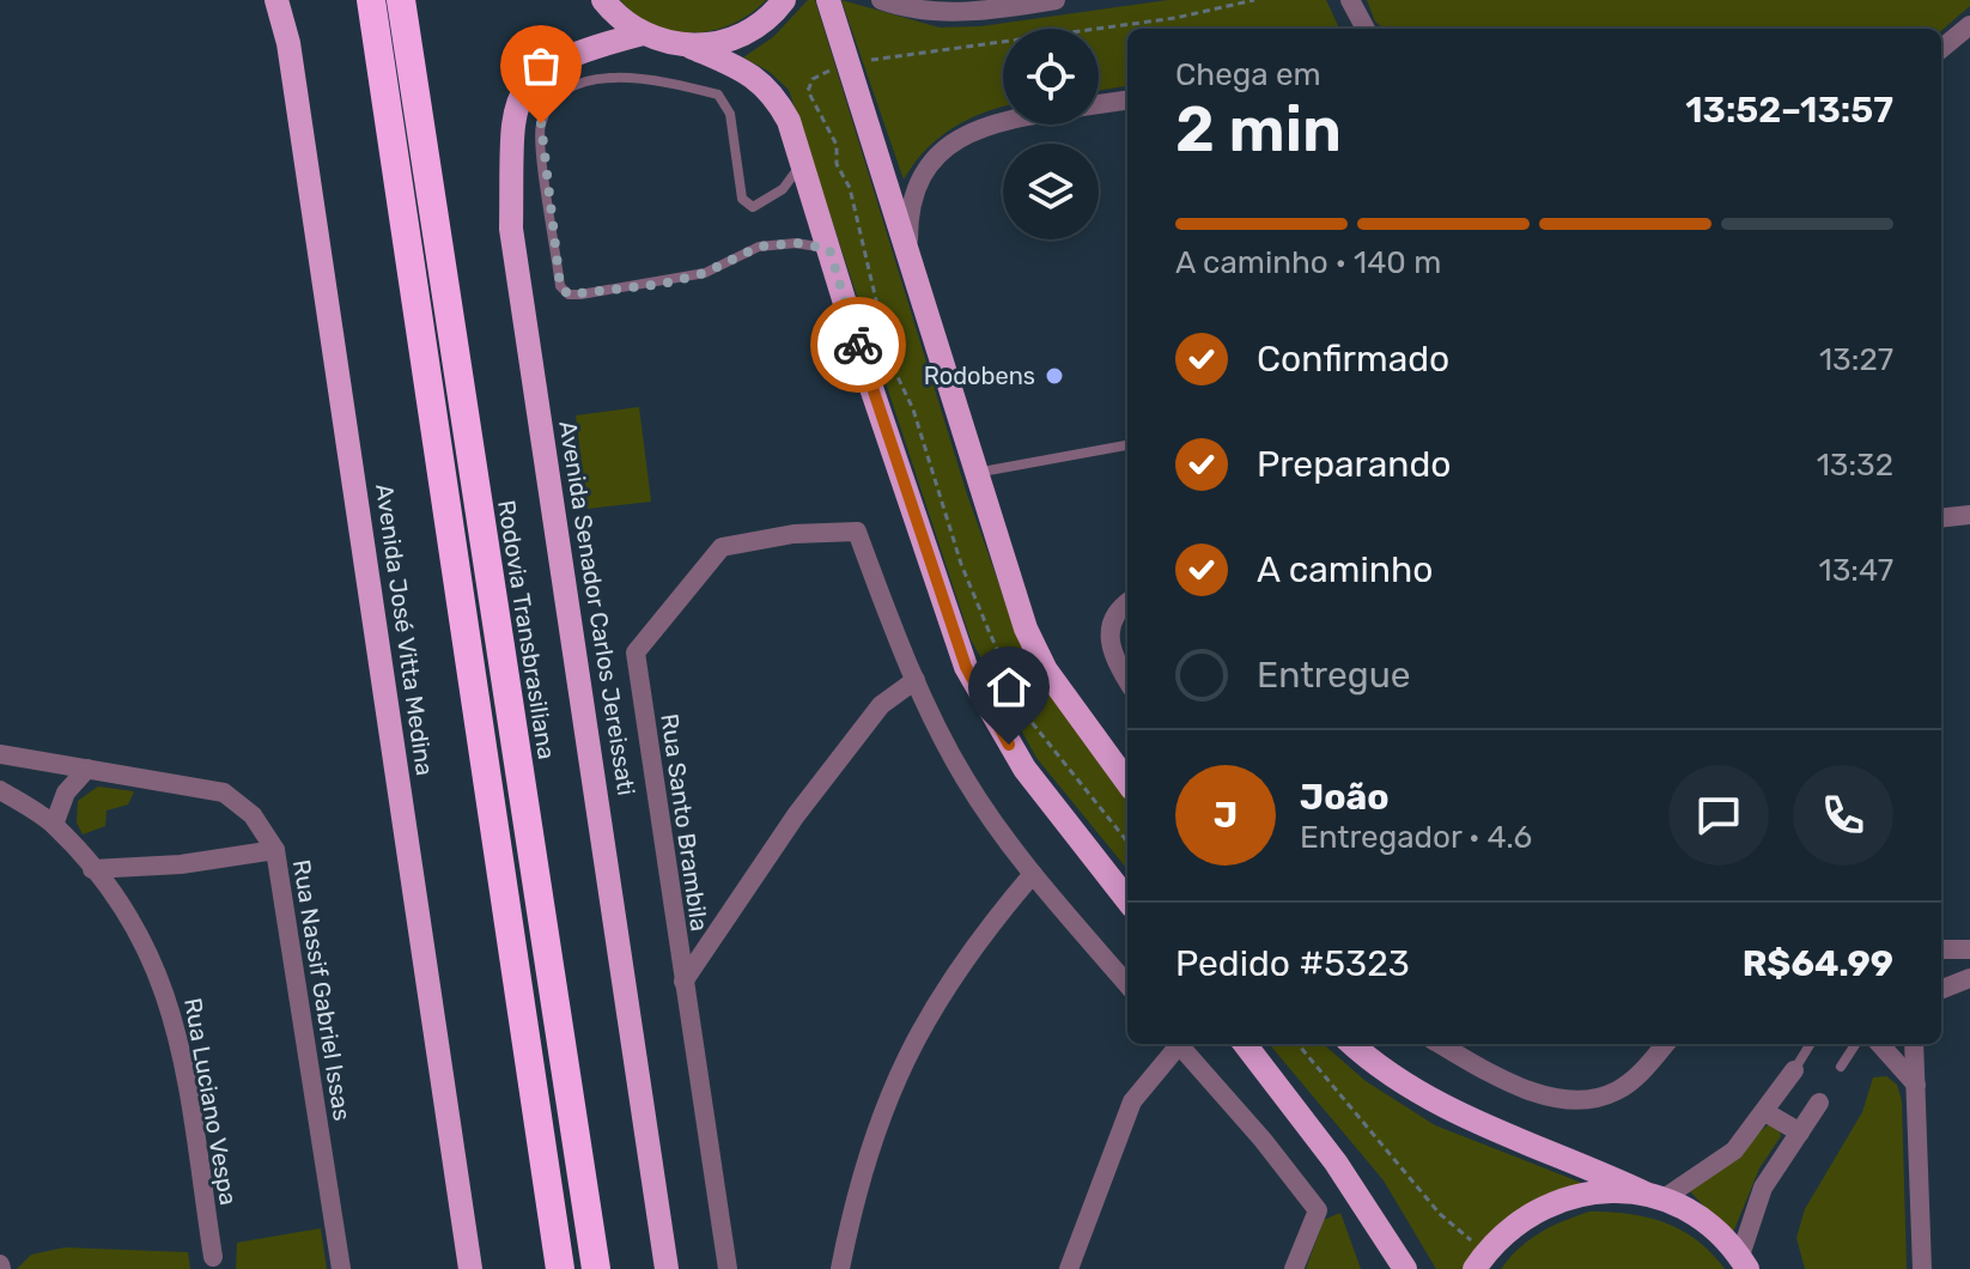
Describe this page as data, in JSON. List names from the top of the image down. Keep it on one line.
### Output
{"streets":{"highway":["Rodovia Transbrasiliana"],"main road":["Avenida Senador Carlos Jereissati","Avenida José Vitta Medina"],"street":["Rua Santo Brambila","Rua Nassif Gabriel Issas","Rua Luciano Vespa"]},"places":["Rodobens"],"page":{"heading":["2 min","Chega em","13:52–13:57"],"panel":["João","Entregador · 4.6","Pedido #5323","R$64.99"],"bar":"A caminho · 140 m","list":[["Confirmado","13:27"],["Preparando","13:32"],["A caminho","13:47"],"Entregue"],"round":"J"}}
